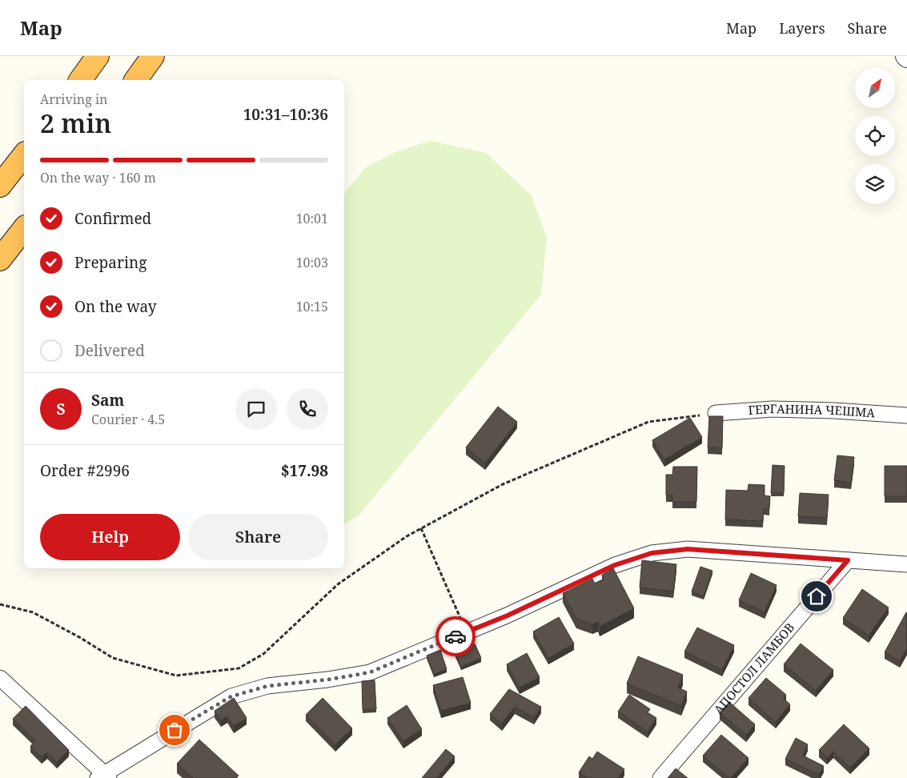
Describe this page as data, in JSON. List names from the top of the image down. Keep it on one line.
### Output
{"streets":{"street":["ГЕРГАНИНА ЧЕШМА","АПОСТОЛ ЛАМБОВ"]},"north":"top right","page":{"header":"Map","nav":["Map","Layers","Share"],"heading":["2 min","Arriving in","10:31–10:36"],"panel":["Sam","Courier · 4.5","Order #2996","$17.98"],"bar":"On the way · 160 m","list":[["Confirmed","10:01"],["Preparing","10:03"],["On the way","10:15"],"Delivered"],"round":"S","buttons":["Help","Share"]}}
